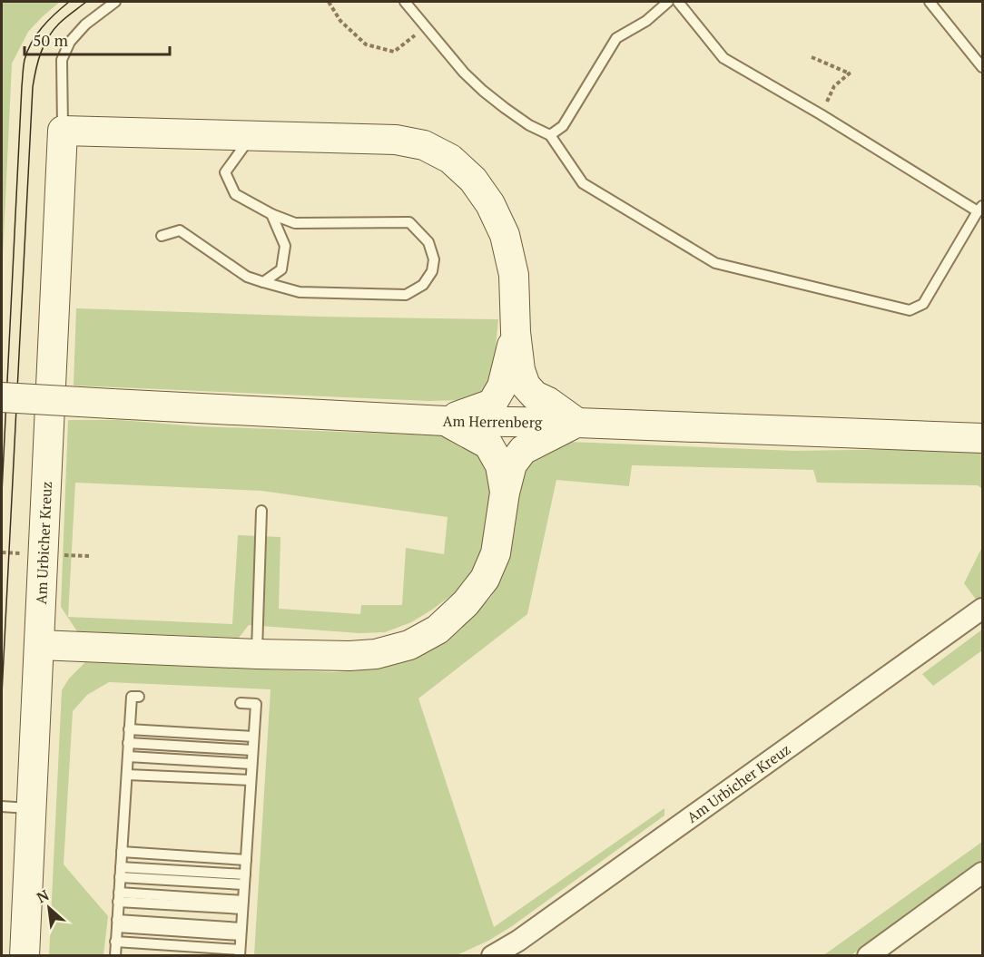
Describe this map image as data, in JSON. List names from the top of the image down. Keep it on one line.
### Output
{"streets":{"main road":["Am Herrenberg","Am Urbicher Kreuz"]},"scale_bar":"50 m","north":"top left"}
